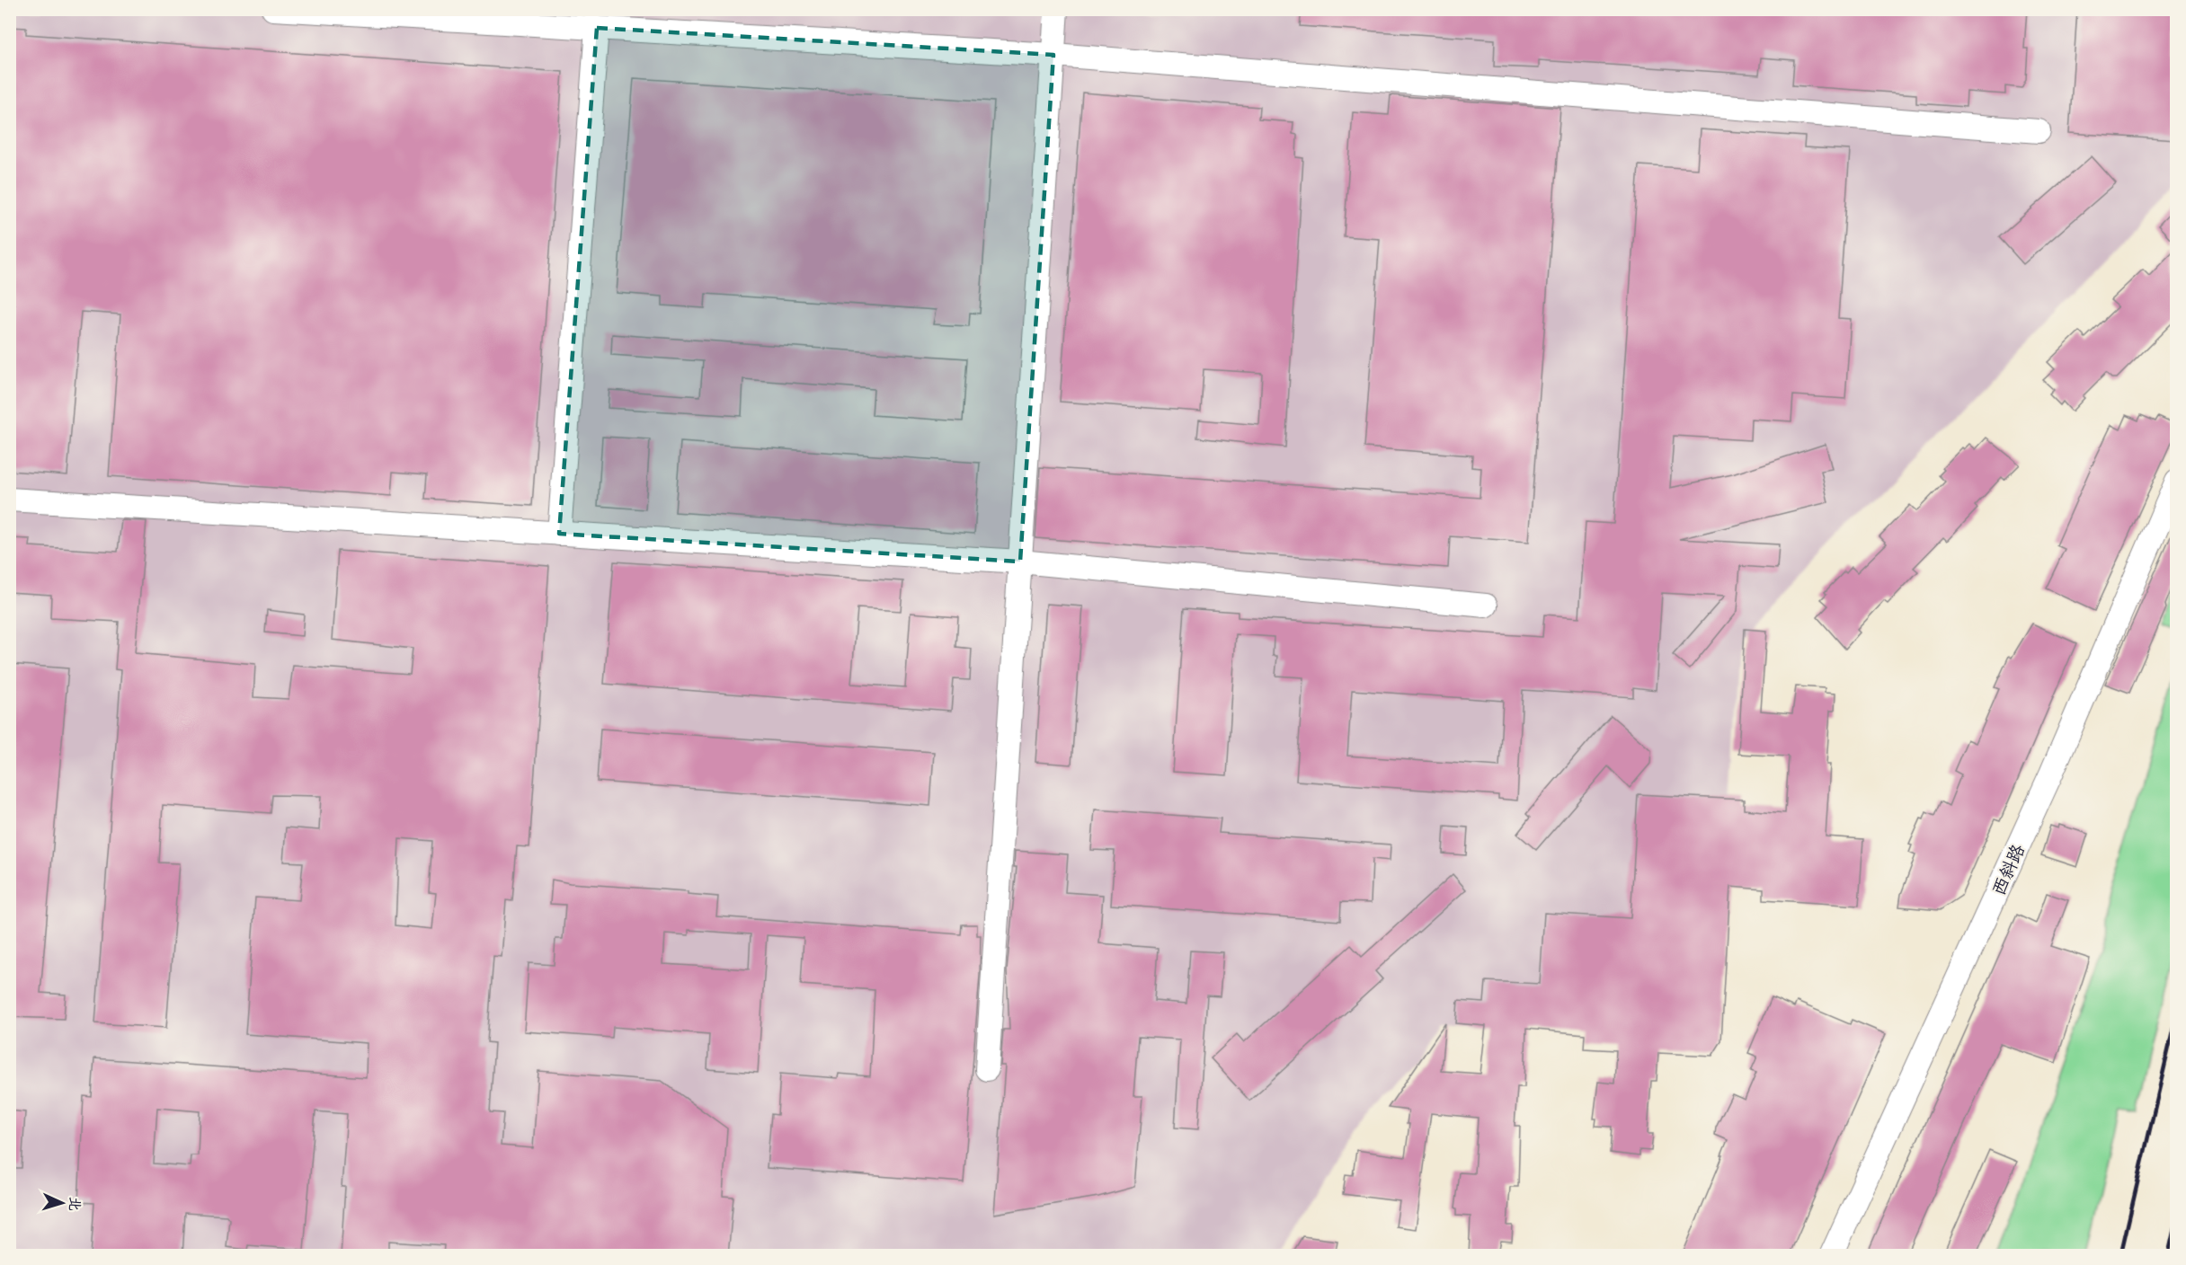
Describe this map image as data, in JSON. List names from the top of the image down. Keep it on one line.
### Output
{"streets":{"street":["西斜路"]},"north":"right"}
